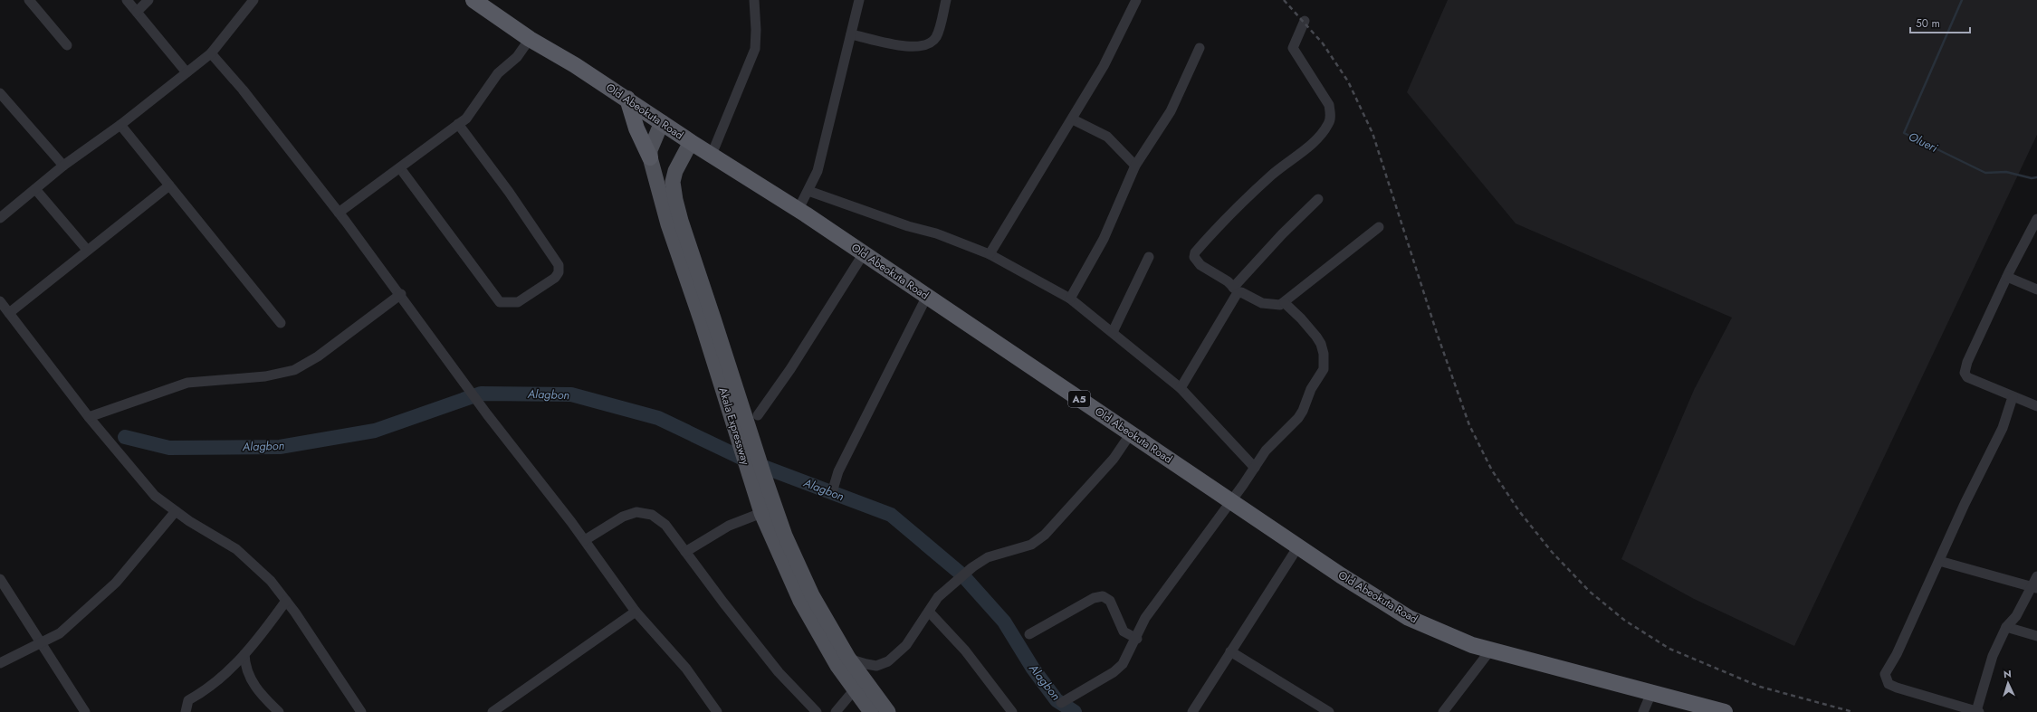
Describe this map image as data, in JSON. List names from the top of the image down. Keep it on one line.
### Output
{"streets":{"highway":["Old Abeokuta Road","A5"],"main road":["Akala Expressway"]},"crossings":[["Old Abeokuta Road","Akala Expressway"]],"water":["Olueri","Alagbon"],"scale_bar":"50 m","north":"top"}
